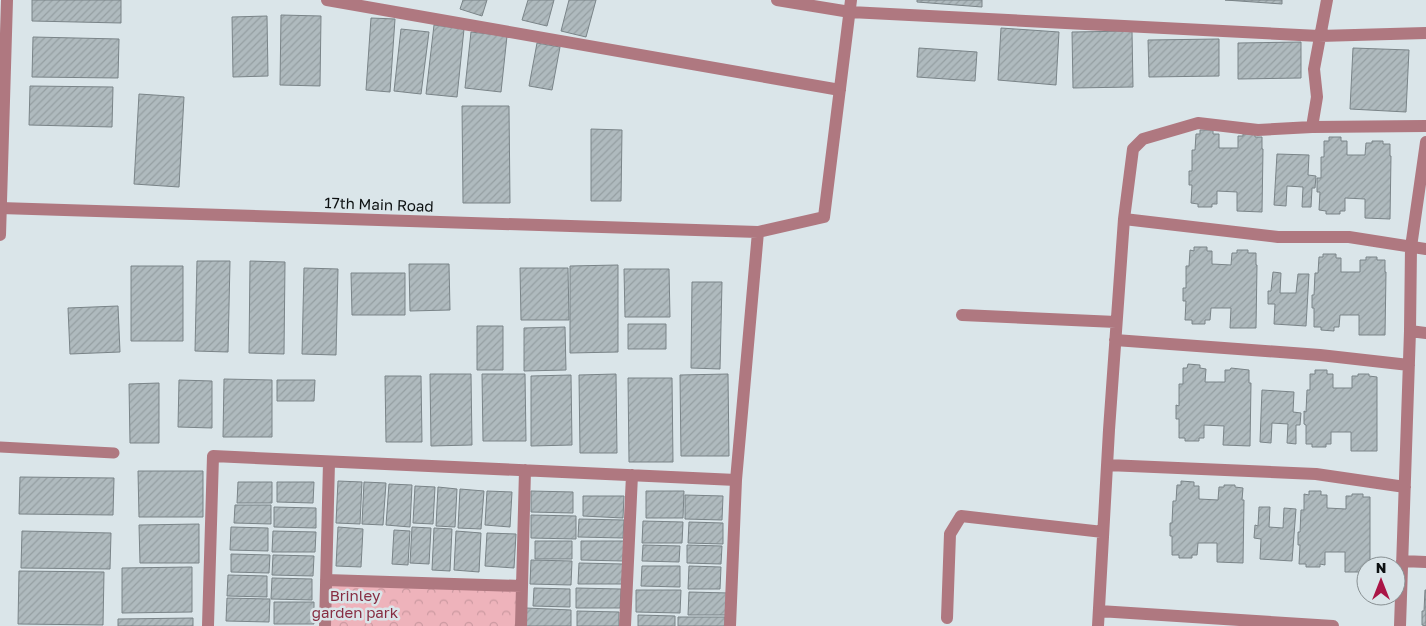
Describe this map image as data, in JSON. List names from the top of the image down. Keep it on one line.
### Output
{"streets":{"street":["17th Main Road"]},"parks":["Brinley garden park"],"north":"top"}
